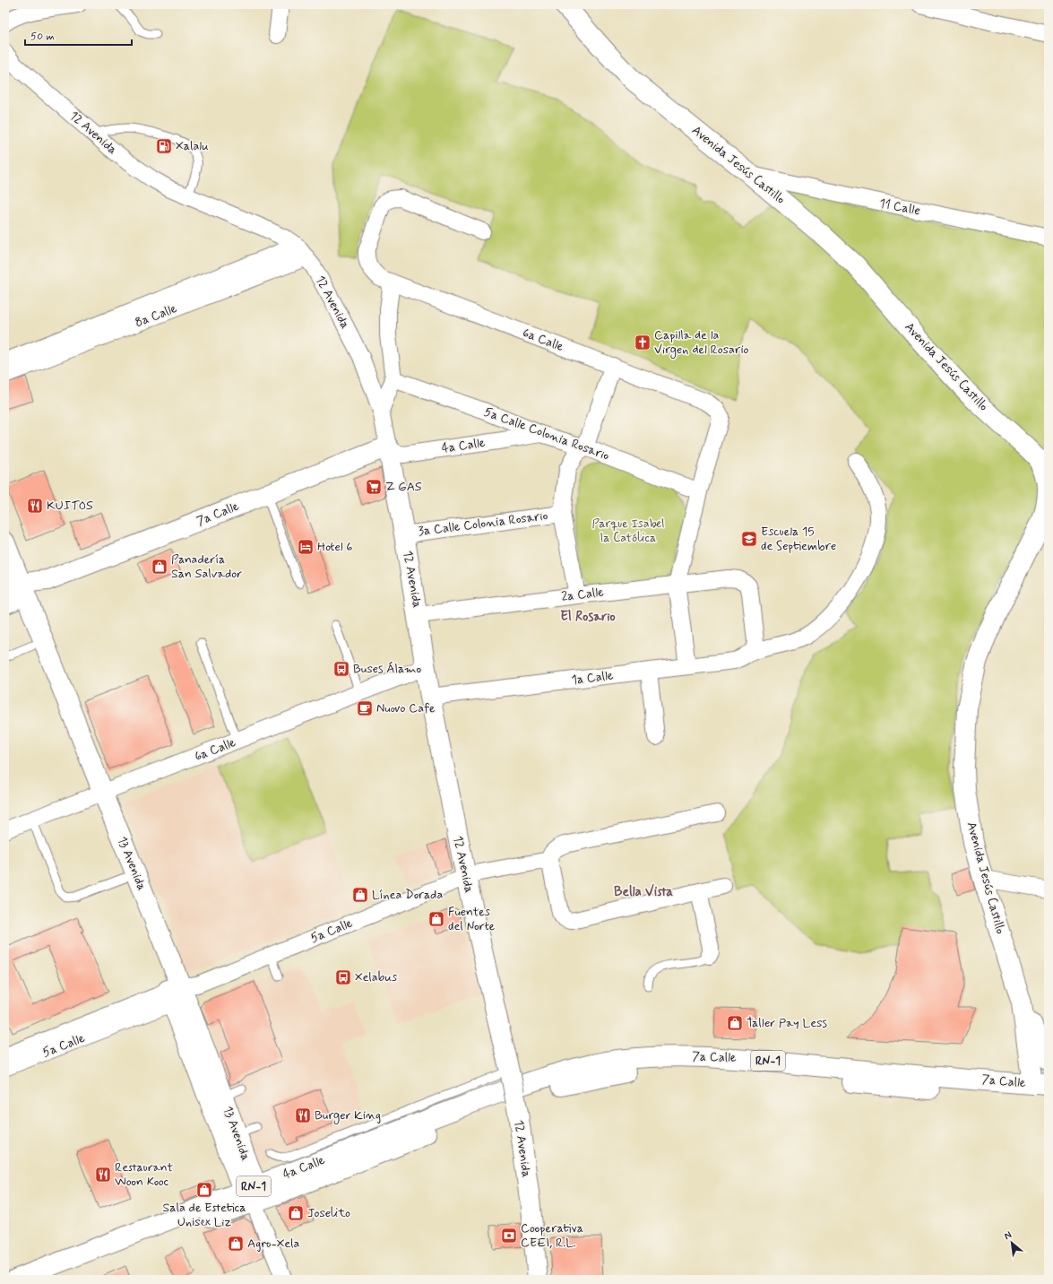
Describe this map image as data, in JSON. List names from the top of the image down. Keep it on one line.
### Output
{"streets":{"main road":["12 Avenida","Avenida Jesús Castillo","4a Calle","7a Calle","13 Avenida","RN-1"],"street":["11 Calle","8a Calle","6a Calle","5a Calle Colonia Rosario","3a Calle Colonia Rosario","2a Calle","1a Calle","5a Calle"]},"crossings":[["12 Avenida","8a Calle"],["12 Avenida","6a Calle"],["12 Avenida","4a Calle"],["12 Avenida","7a Calle"],["12 Avenida","3a Calle Colonia Rosario"],["12 Avenida","2a Calle"],["12 Avenida","1a Calle"],["12 Avenida","5a Calle"],["Avenida Jesús Castillo","11 Calle"],["Avenida Jesús Castillo","7a Calle"],["6a Calle","5a Calle Colonia Rosario"],["6a Calle","13 Avenida"],["5a Calle Colonia Rosario","4a Calle"],["4a Calle","7a Calle"],["4a Calle","13 Avenida"],["7a Calle","13 Avenida"],["2a Calle","1a Calle"],["13 Avenida","5a Calle"]],"districts":["El Rosario","Bella Vista"],"parks":["Parque Isabel la Católica"],"places":{"fuel station":["Xalalu"],"church":["Capilla de la Virgen del Rosario"],"supermarket":["Z GAS"],"restaurant":["KUITOS","Burger King","Restaurant Woon Kooc"],"school or university":["Escuela 15 de Septiembre"],"hotel":["Hotel 6"],"shop":["Panadería San Salvador","Línea Dorada","Fuentes del Norte","Taller Pay Less","Sala de Estetica Unisex Liz","Joselito","Agro-Xela"],"bus stop":["Buses Álamo","Xelabus"],"cafe":["Nuovo Cafe"],"bank":["Cooperativa CEEI, R.L."]},"scale_bar":"50 m","north":"top left"}
